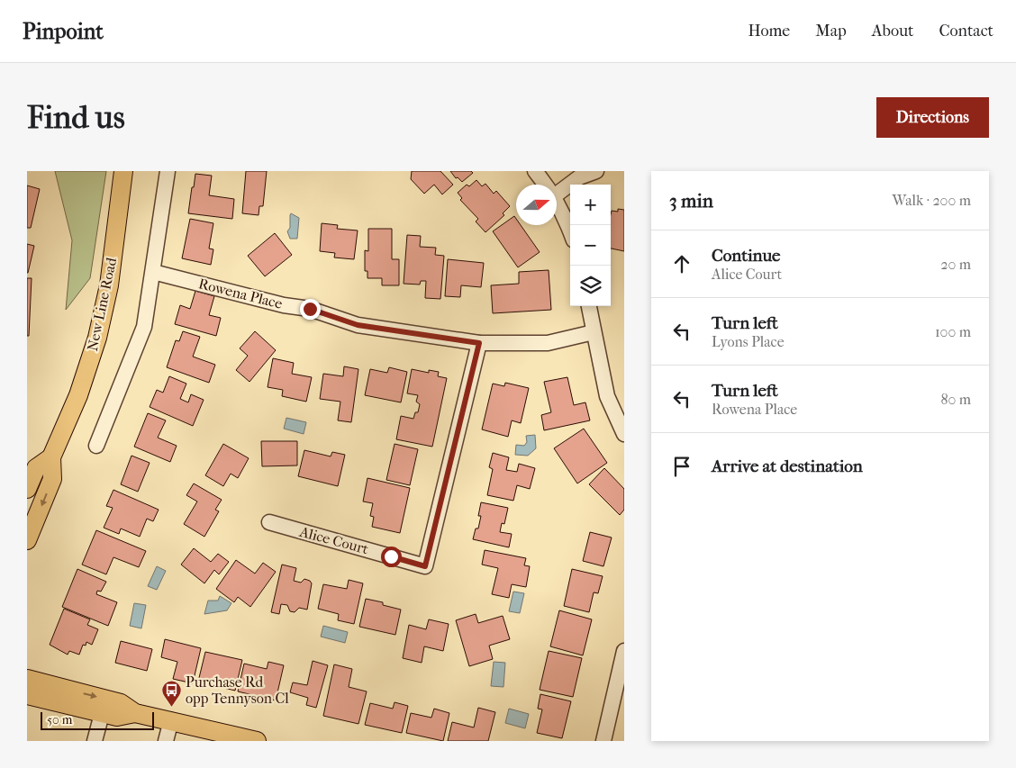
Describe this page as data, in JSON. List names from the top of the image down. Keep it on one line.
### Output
{"streets":{"main road":["New Line Road"],"street":["Rowena Place","Alice Court"]},"crossings":[["Rowena Place","Alice Court"]],"places":{"bus stop":["Purchase Rd opp Tennyson Cl"]},"scale_bar":"50 m","north":"right","page":{"header":"Pinpoint","nav":["Home","Map","About","Contact"],"buttons":"Directions","title":"Find us","heading":["3 min","Walk · 200 m"],"map_buttons":["+","−"],"list":[["Continue","Alice Court","20 m"],["Turn left","Lyons Place","100 m"],["Turn left","Rowena Place","80 m"],"Arrive at destination"],"scale":"50 m"}}
